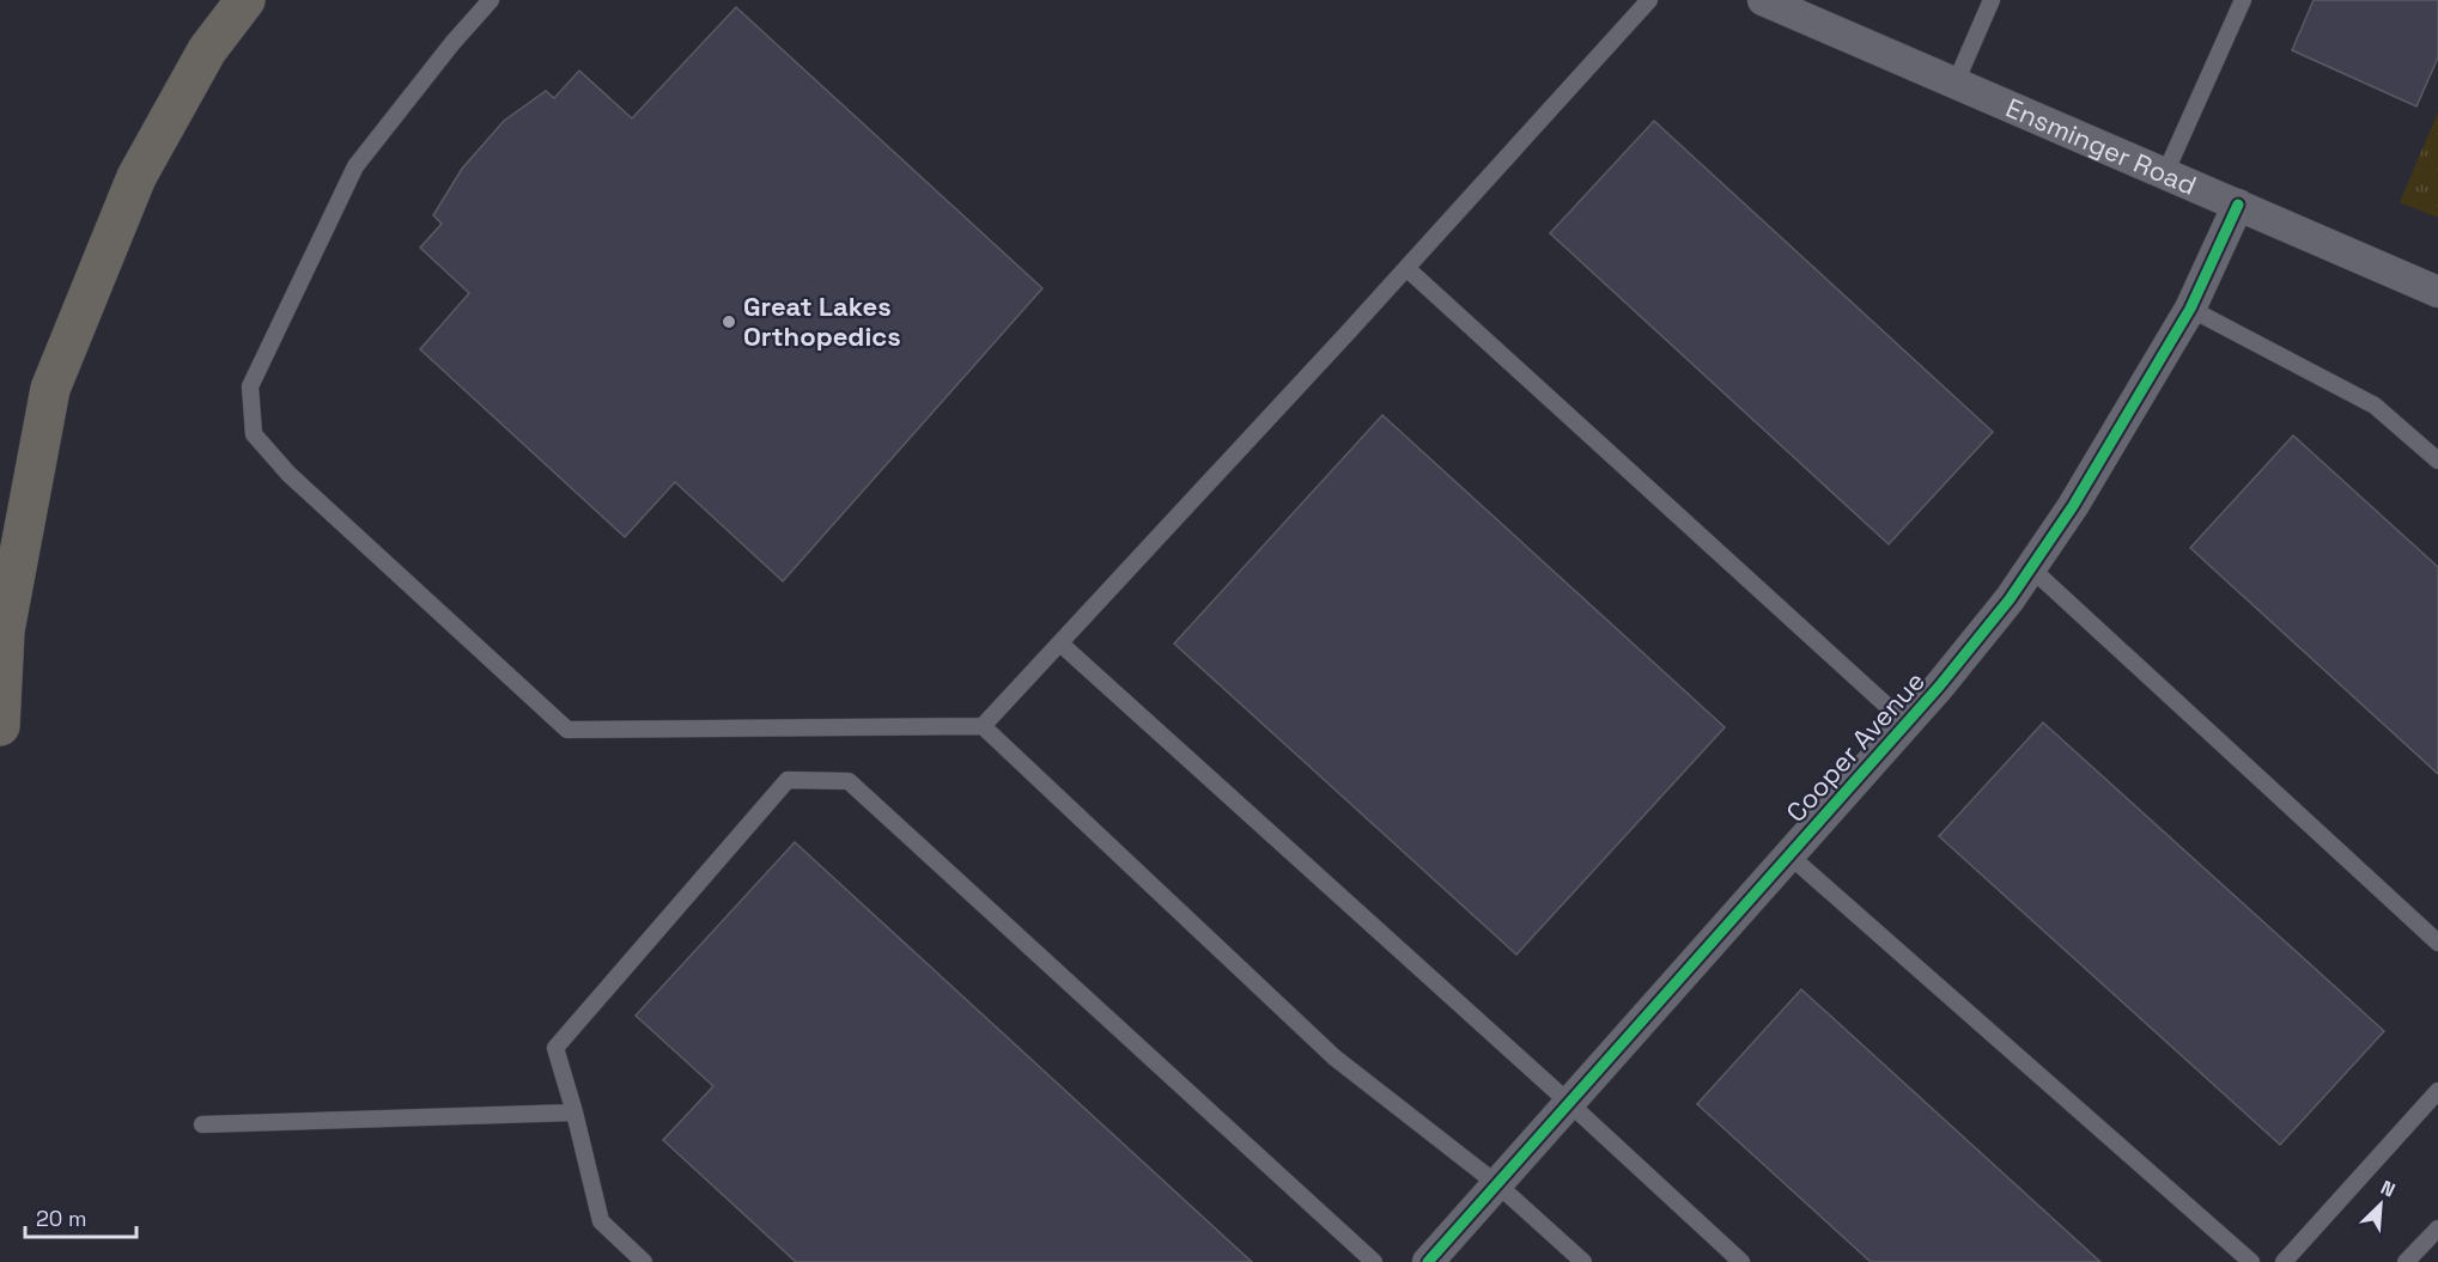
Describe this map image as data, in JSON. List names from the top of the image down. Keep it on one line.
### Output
{"streets":{"street":["Ensminger Road","Cooper Avenue"]},"crossings":[["Ensminger Road","Cooper Avenue"]],"places":["Great Lakes Orthopedics"],"scale_bar":"20 m","north":"top right"}
